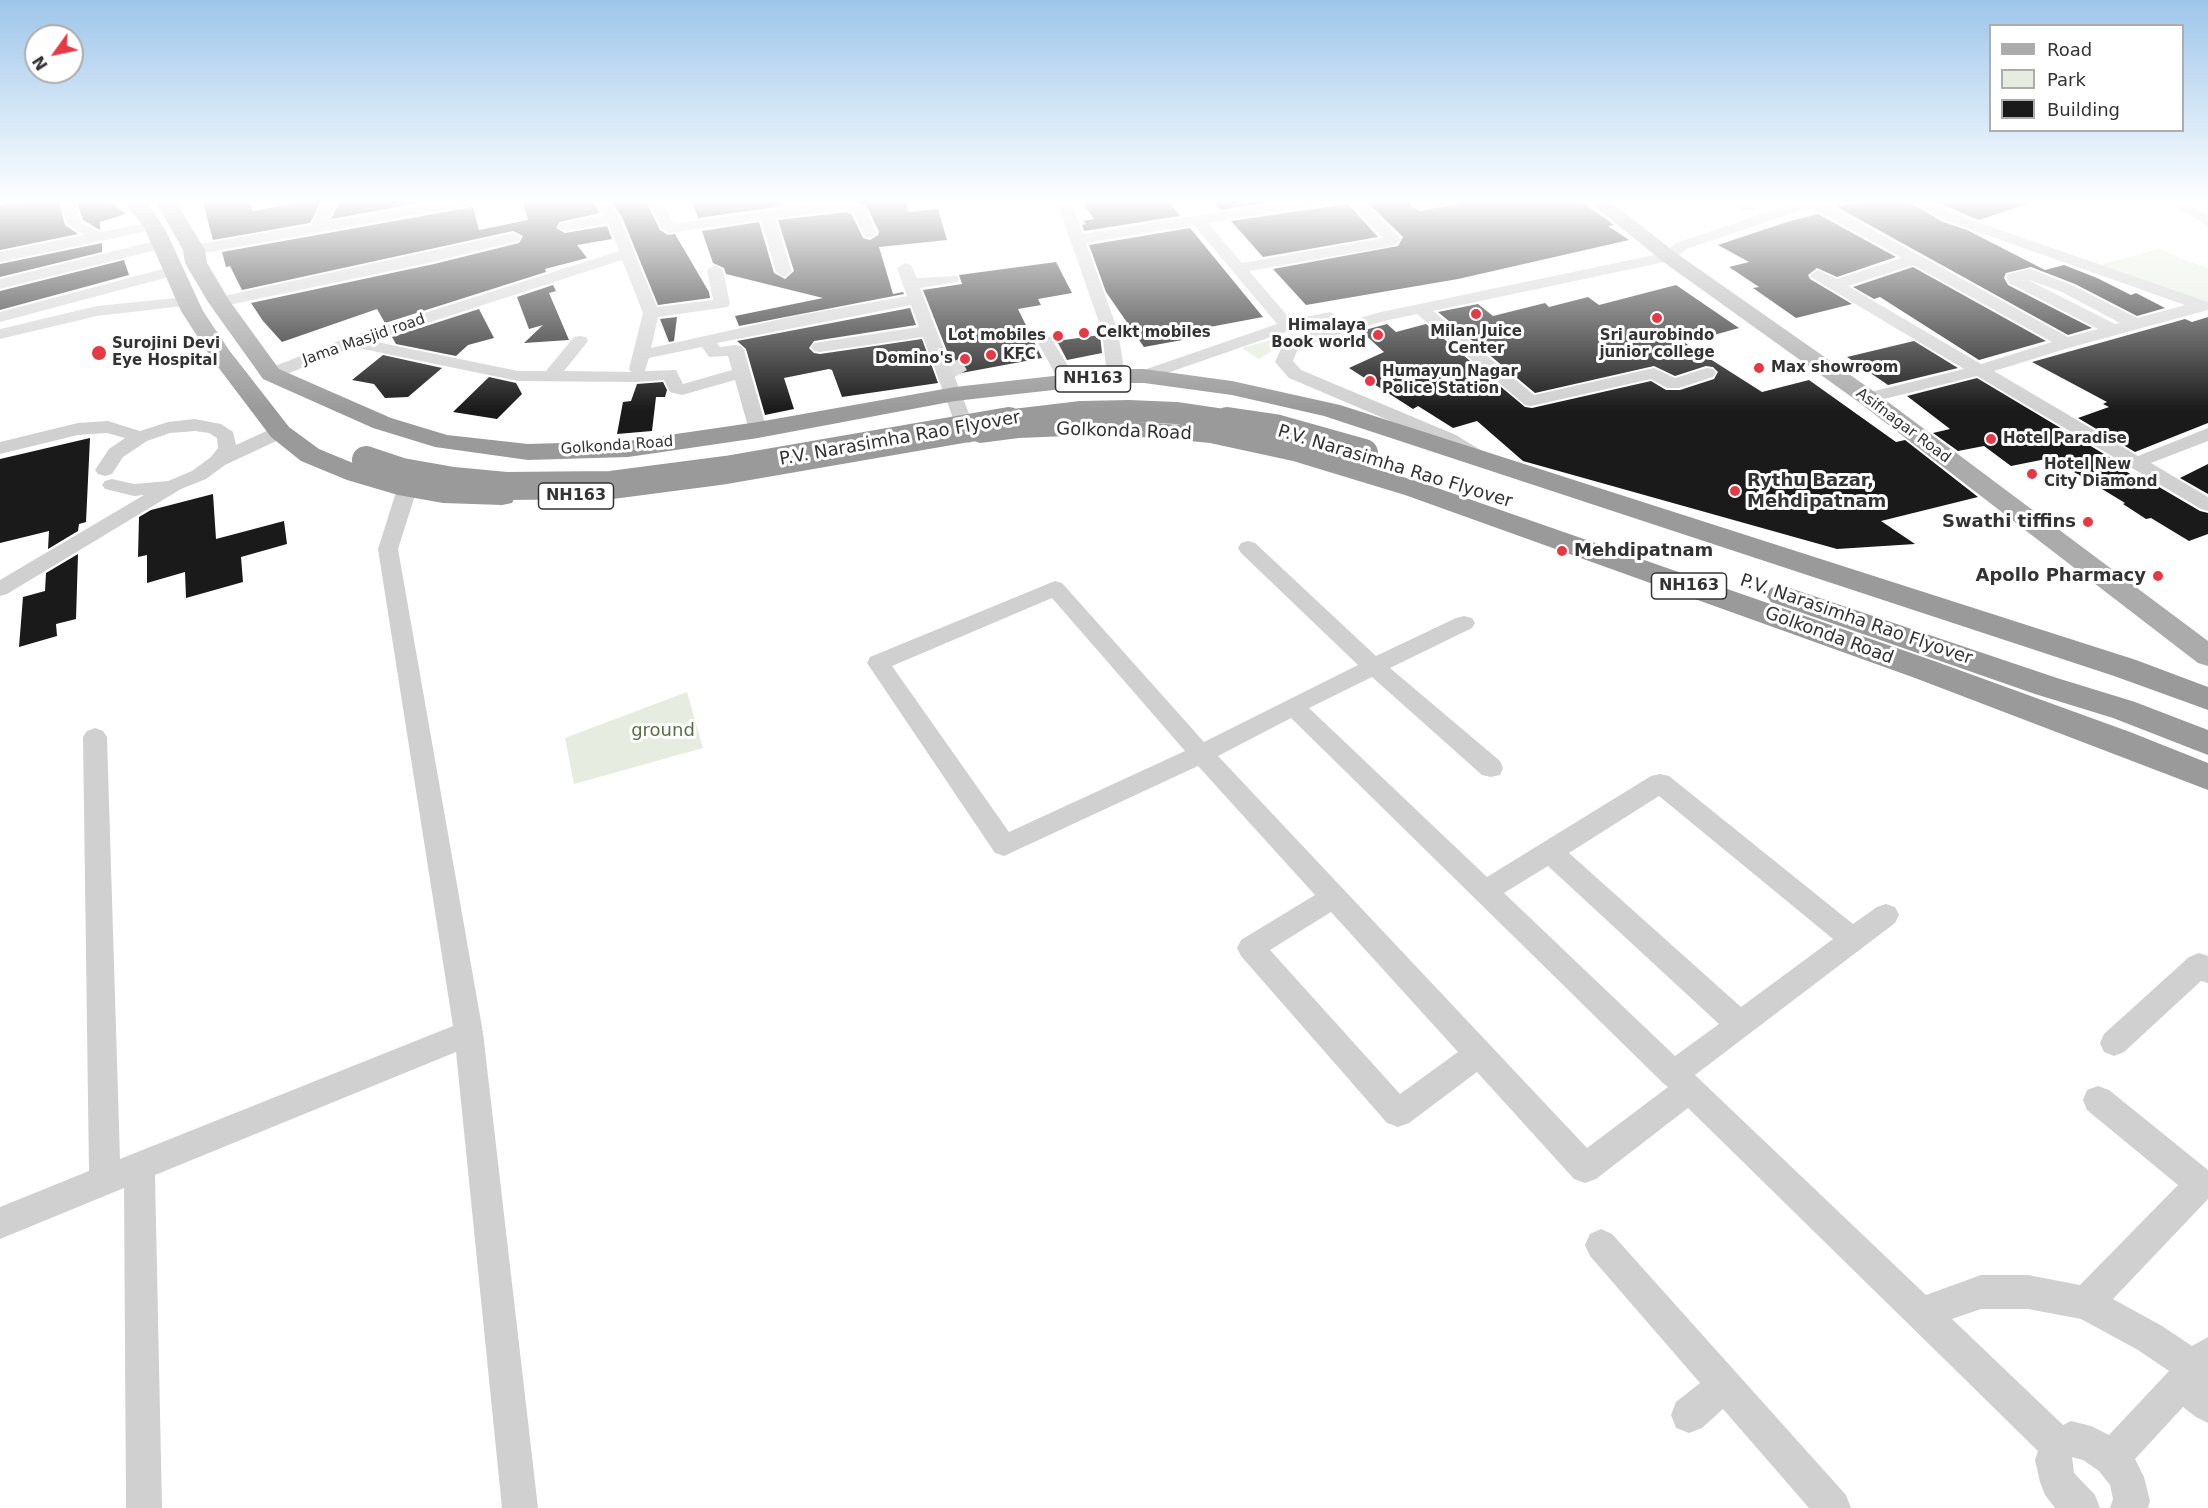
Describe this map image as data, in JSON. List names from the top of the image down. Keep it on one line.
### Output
{"streets":{"highway":["NH163","Golkonda Road","P.V. Narasimha Rao Flyover"],"main road":["Asifnagar Road"],"street":["Jama Masjid road"]},"crossings":[["Jama Masjid road","Golkonda Road"],["Jama Masjid road","P.V. Narasimha Rao Flyover"],["Golkonda Road","P.V. Narasimha Rao Flyover"]],"parks":["ground"],"places":["Milan Juice Center","Sri aurobindo junior college","Celkt mobiles","Himalaya Book world","Lot mobiles","Surojini Devi Eye Hospital","KFC","Domino's","Max showroom","Humayun Nagar Police Station","Hotel Paradise","Hotel New City Diamond","Rythu Bazar, Mehdipatnam","Swathi tiffins","Mehdipatnam","Apollo Pharmacy"],"legend":["Road","Park","Building"],"north":"bottom left"}
